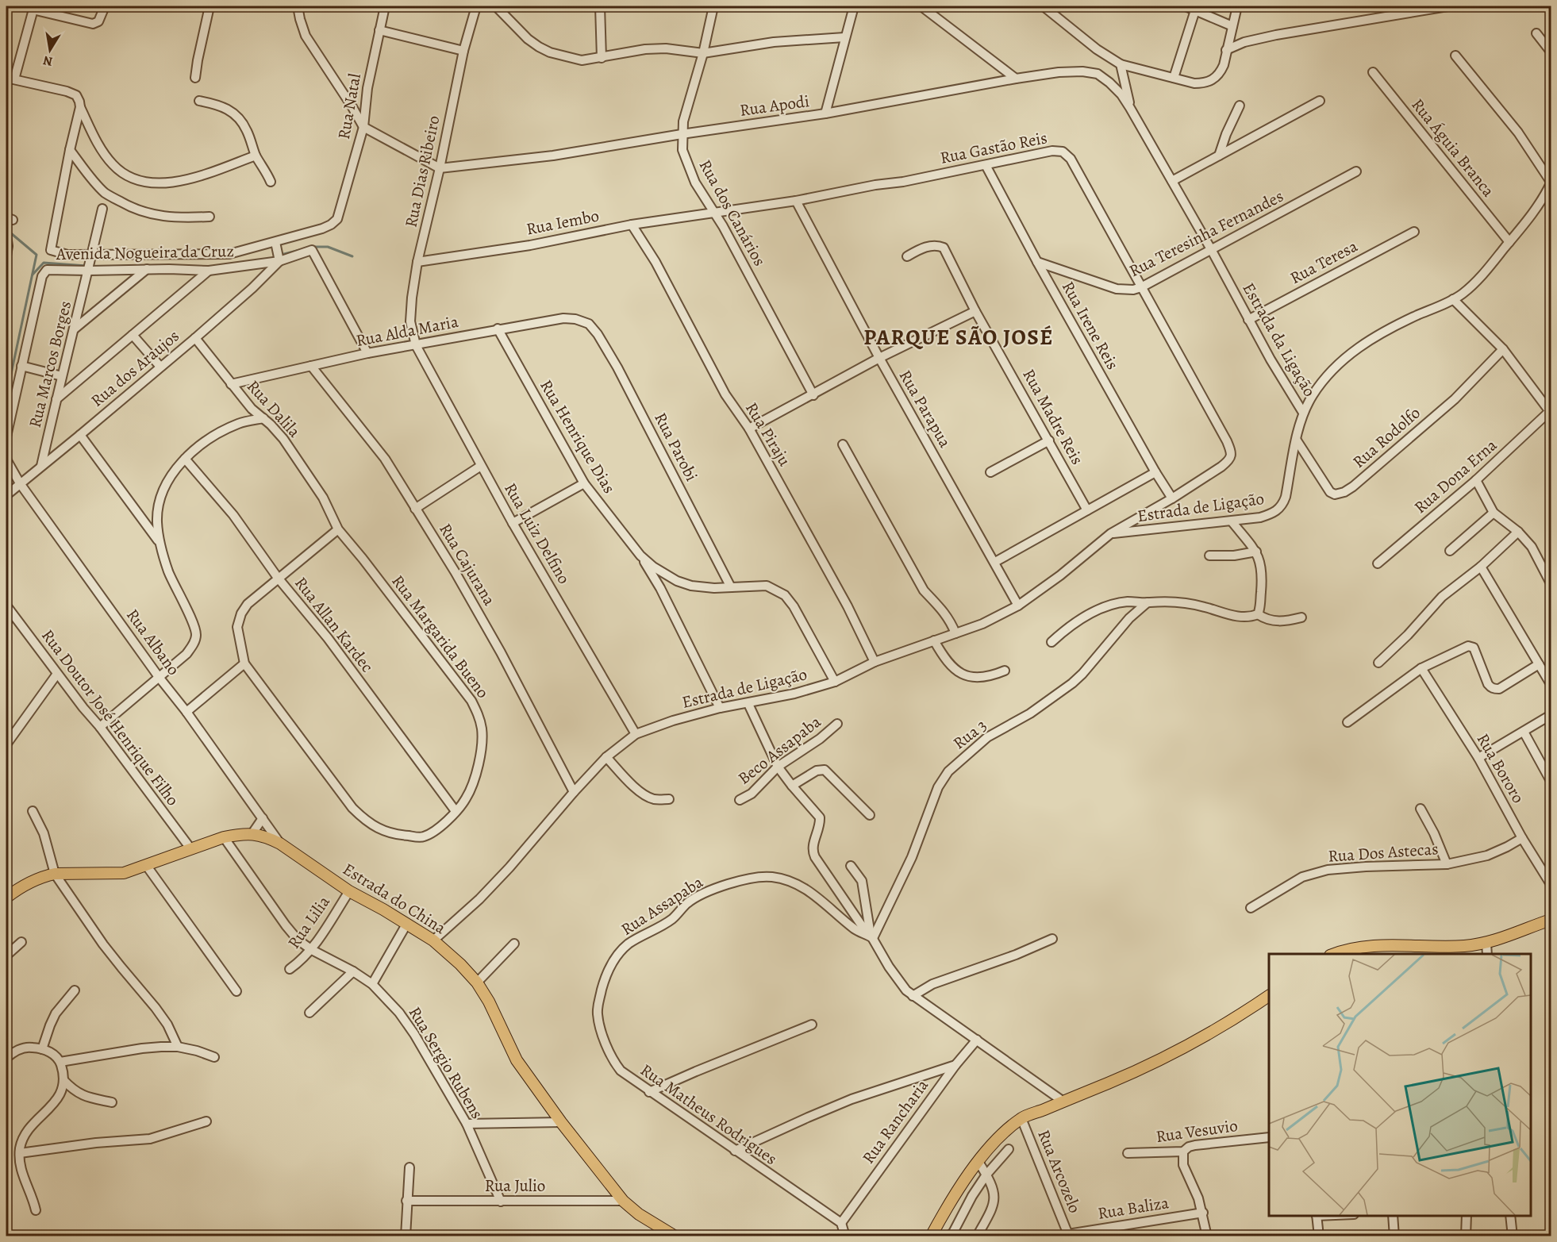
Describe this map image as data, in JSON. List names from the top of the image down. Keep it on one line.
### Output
{"streets":{"main road":["Estrada do China"],"street":["Rua Apodi","Rua Natal","Rua Gastão Reis","Rua Águia Branca","Rua Dias Ribeiro","Rua dos Canários","Rua Iembo","Rua Teresinha Fernandes","Avenida Nogueira da Cruz","Rua Teresa","Rua Irene Reis","Rua Alda Maria","Estrada da Ligação","Rua Marcos Borges","Rua dos Araujos","Rua Dalila","Rua Parapua","Rua Madre Reis","Rua Piraju","Rua Henrique Dias","Rua Rodolfo","Rua Parobi","Rua Dona Erna","Estrada de Ligação","Rua Luiz Delfino","Rua Cajurana","Rua Allan Kardec","Rua Margarida Bueno","Rua Albano","Rua Doutor José Henrique Filho","Rua 3","Beco Assapaba","Rua Bororo","Rua Dos Astecas","Rua Assapaba","Rua Lilia","Rua Sergio Rubens","Rua Matheus Rodrigues","Rua Rancharia","Rua Vesuvio","Rua Arcozelo","Rua Julio","Rua Baliza"]},"crossings":[["Rua Apodi","Rua Dias Ribeiro"],["Rua Apodi","Rua dos Canários"],["Rua Apodi","Estrada da Ligação"],["Rua Natal","Avenida Nogueira da Cruz"],["Rua Gastão Reis","Rua dos Canários"],["Rua Gastão Reis","Rua Iembo"],["Rua Gastão Reis","Rua Teresinha Fernandes"],["Rua Gastão Reis","Rua Irene Reis"],["Rua Gastão Reis","Rua Parapua"],["Rua Gastão Reis","Estrada de Ligação"],["Rua Águia Branca","Estrada da Ligação"],["Rua Dias Ribeiro","Rua Iembo"],["Rua Dias Ribeiro","Rua Alda Maria"],["Rua Dias Ribeiro","Rua Luiz Delfino"],["Rua dos Canários","Rua Iembo"],["Rua Iembo","Rua Piraju"],["Rua Teresinha Fernandes","Rua Irene Reis"],["Rua Teresinha Fernandes","Estrada da Ligação"],["Avenida Nogueira da Cruz","Rua Alda Maria"],["Avenida Nogueira da Cruz","Rua Marcos Borges"],["Avenida Nogueira da Cruz","Rua dos Araujos"],["Rua Teresa","Estrada da Ligação"],["Rua Irene Reis","Estrada de Ligação"],["Rua Alda Maria","Rua Dalila"],["Rua Alda Maria","Rua Henrique Dias"],["Rua Alda Maria","Rua Parobi"],["Rua Alda Maria","Rua Luiz Delfino"],["Rua Alda Maria","Rua Cajurana"],["Estrada da Ligação","Estrada de Ligação"],["Rua Marcos Borges","Rua dos Araujos"],["Rua dos Araujos","Rua Dalila"],["Rua dos Araujos","Rua Albano"],["Rua Dalila","Rua Margarida Bueno"],["Rua Parapua","Estrada de Ligação"],["Rua Piraju","Estrada de Ligação"],["Rua Henrique Dias","Rua Parobi"],["Rua Henrique Dias","Estrada de Ligação"],["Rua Rodolfo","Estrada de Ligação"],["Estrada de Ligação","Rua Luiz Delfino"],["Estrada de Ligação","Rua Cajurana"],["Estrada de Ligação","Estrada do China"],["Rua Allan Kardec","Rua Margarida Bueno"],["Rua Albano","Estrada do China"],["Rua Doutor José Henrique Filho","Estrada do China"],["Rua 3","Rua Assapaba"],["Rua Bororo","Rua Dos Astecas"],["Estrada do China","Rua Lilia"],["Estrada do China","Rua Sergio Rubens"],["Estrada do China","Rua Julio"],["Rua Assapaba","Rua Matheus Rodrigues"],["Rua Assapaba","Rua Rancharia"],["Rua Lilia","Rua Sergio Rubens"],["Rua Sergio Rubens","Rua Julio"],["Rua Matheus Rodrigues","Rua Rancharia"],["Rua Arcozelo","Rua Baliza"]],"districts":["PARQUE SÃO JOSÉ"],"north":"bottom"}
